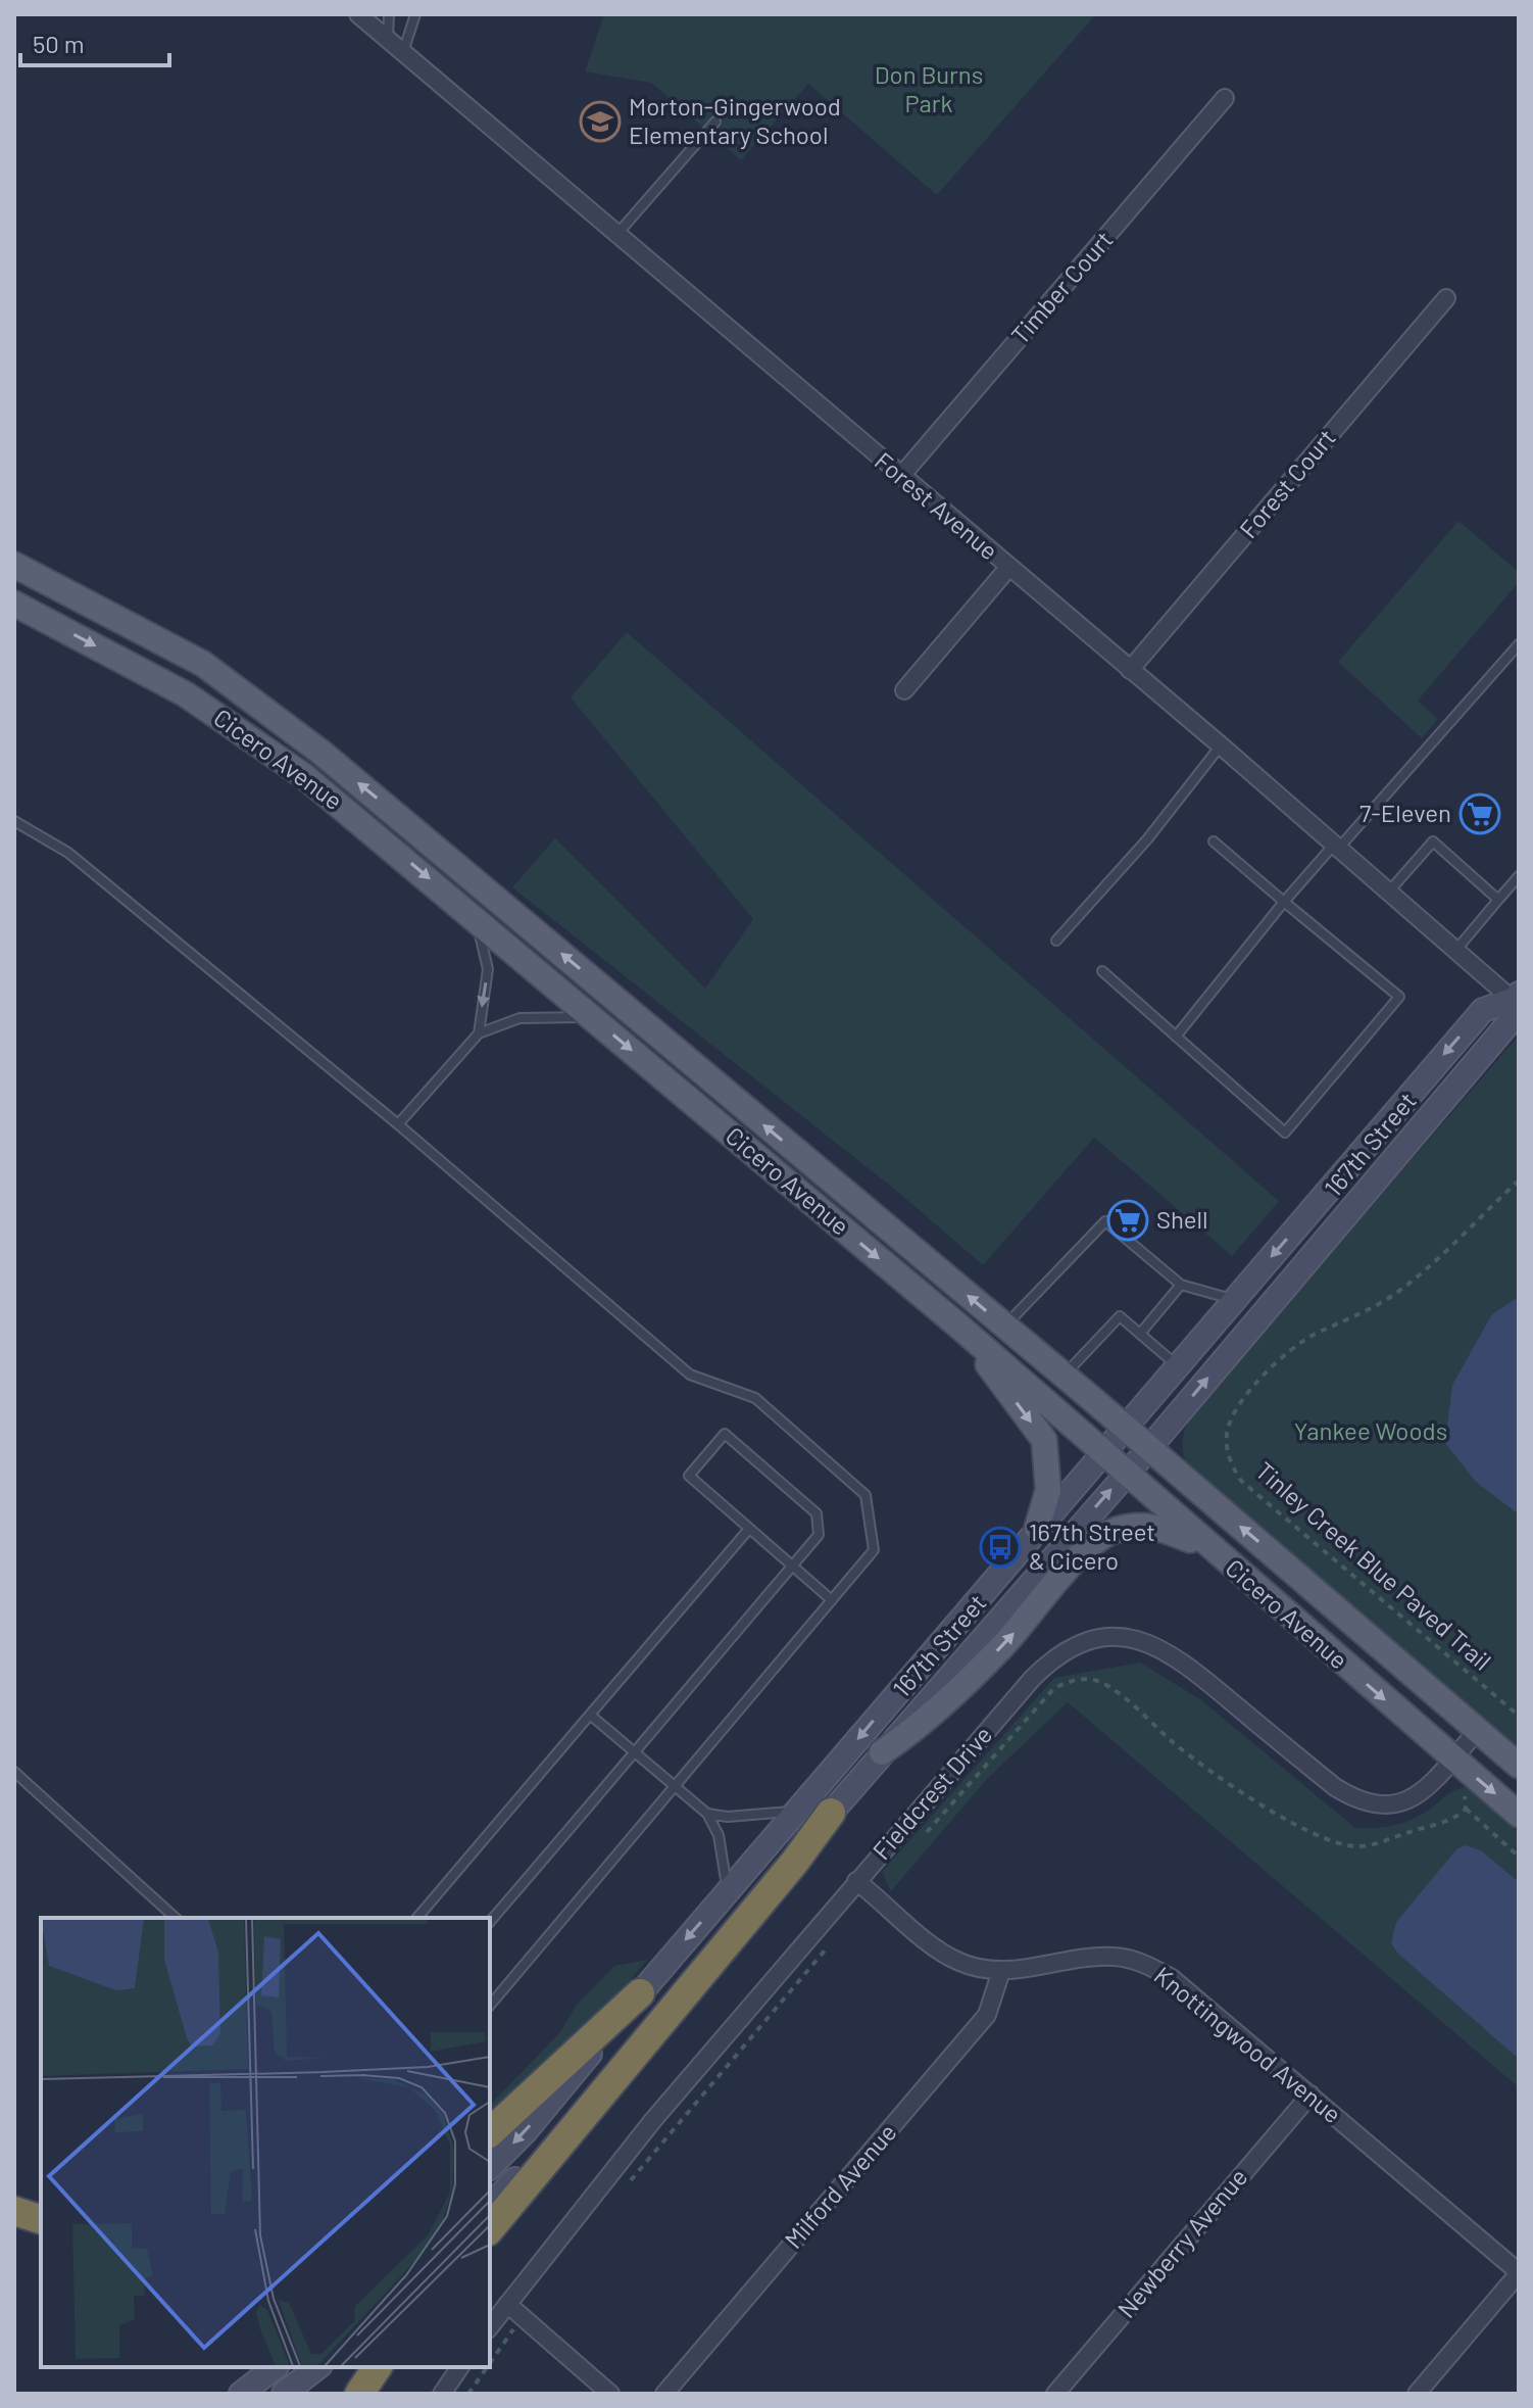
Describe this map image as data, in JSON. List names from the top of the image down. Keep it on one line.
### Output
{"streets":{"main road":["Cicero Avenue","167th Street"],"street":["Timber Court","Forest Court","Forest Avenue","Fieldcrest Drive","Knottingwood Avenue","Milford Avenue","Newberry Avenue"],"path":["Tinley Creek Blue Paved Trail"]},"crossings":[["Timber Court","Forest Avenue"],["Forest Court","Forest Avenue"],["Forest Avenue","167th Street"],["Cicero Avenue","167th Street"],["Cicero Avenue","Fieldcrest Drive"],["Fieldcrest Drive","Knottingwood Avenue"],["Knottingwood Avenue","Milford Avenue"],["Knottingwood Avenue","Newberry Avenue"]],"parks":["Don Burns Park","Yankee Woods"],"places":{"school or university":["Morton-Gingerwood Elementary School"],"supermarket":["7-Eleven","Shell"],"bus stop":["167th Street & Cicero"]},"scale_bar":"50 m"}
